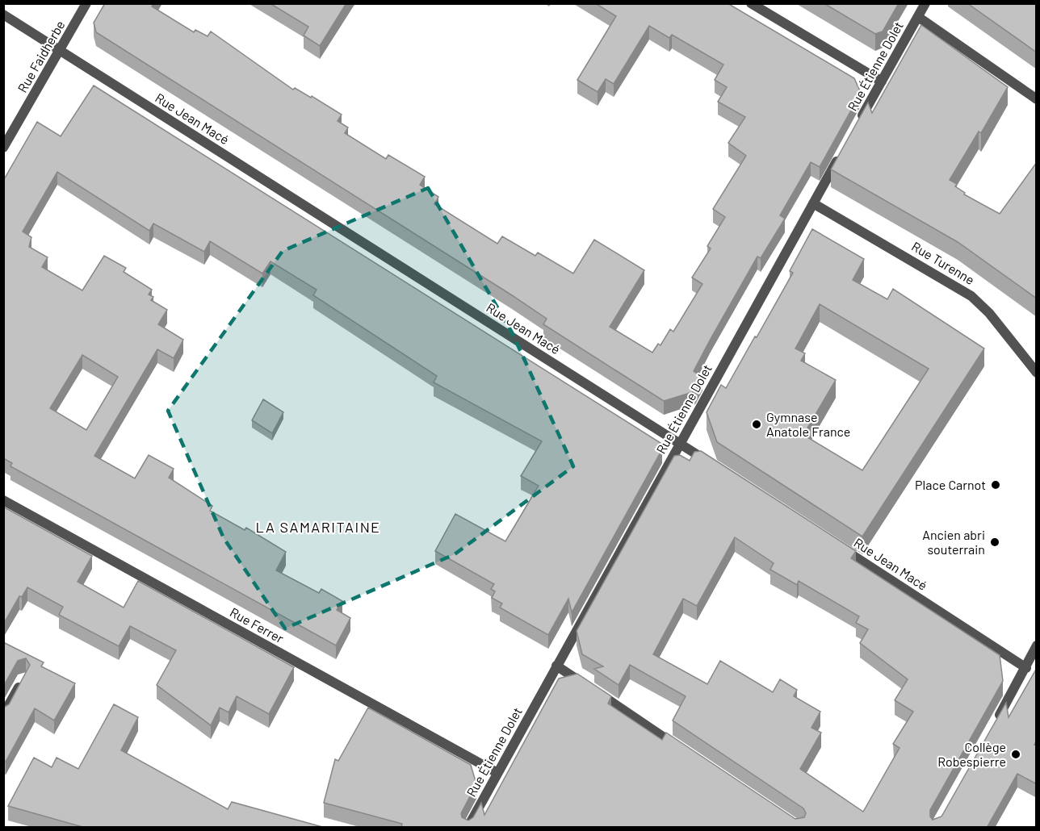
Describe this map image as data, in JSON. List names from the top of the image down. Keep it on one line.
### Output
{"streets":{"street":["Rue Faidherbe","Rue Étienne Dolet","Rue Jean Macé","Rue Turenne","Rue Ferrer"]},"crossings":[["Rue Faidherbe","Rue Jean Macé"],["Rue Étienne Dolet","Rue Jean Macé"],["Rue Étienne Dolet","Rue Turenne"],["Rue Étienne Dolet","Rue Ferrer"]],"districts":["LA SAMARITAINE"],"places":["Gymnase Anatole France","Place Carnot","Ancien abri souterrain","Collège Robespierre"]}
